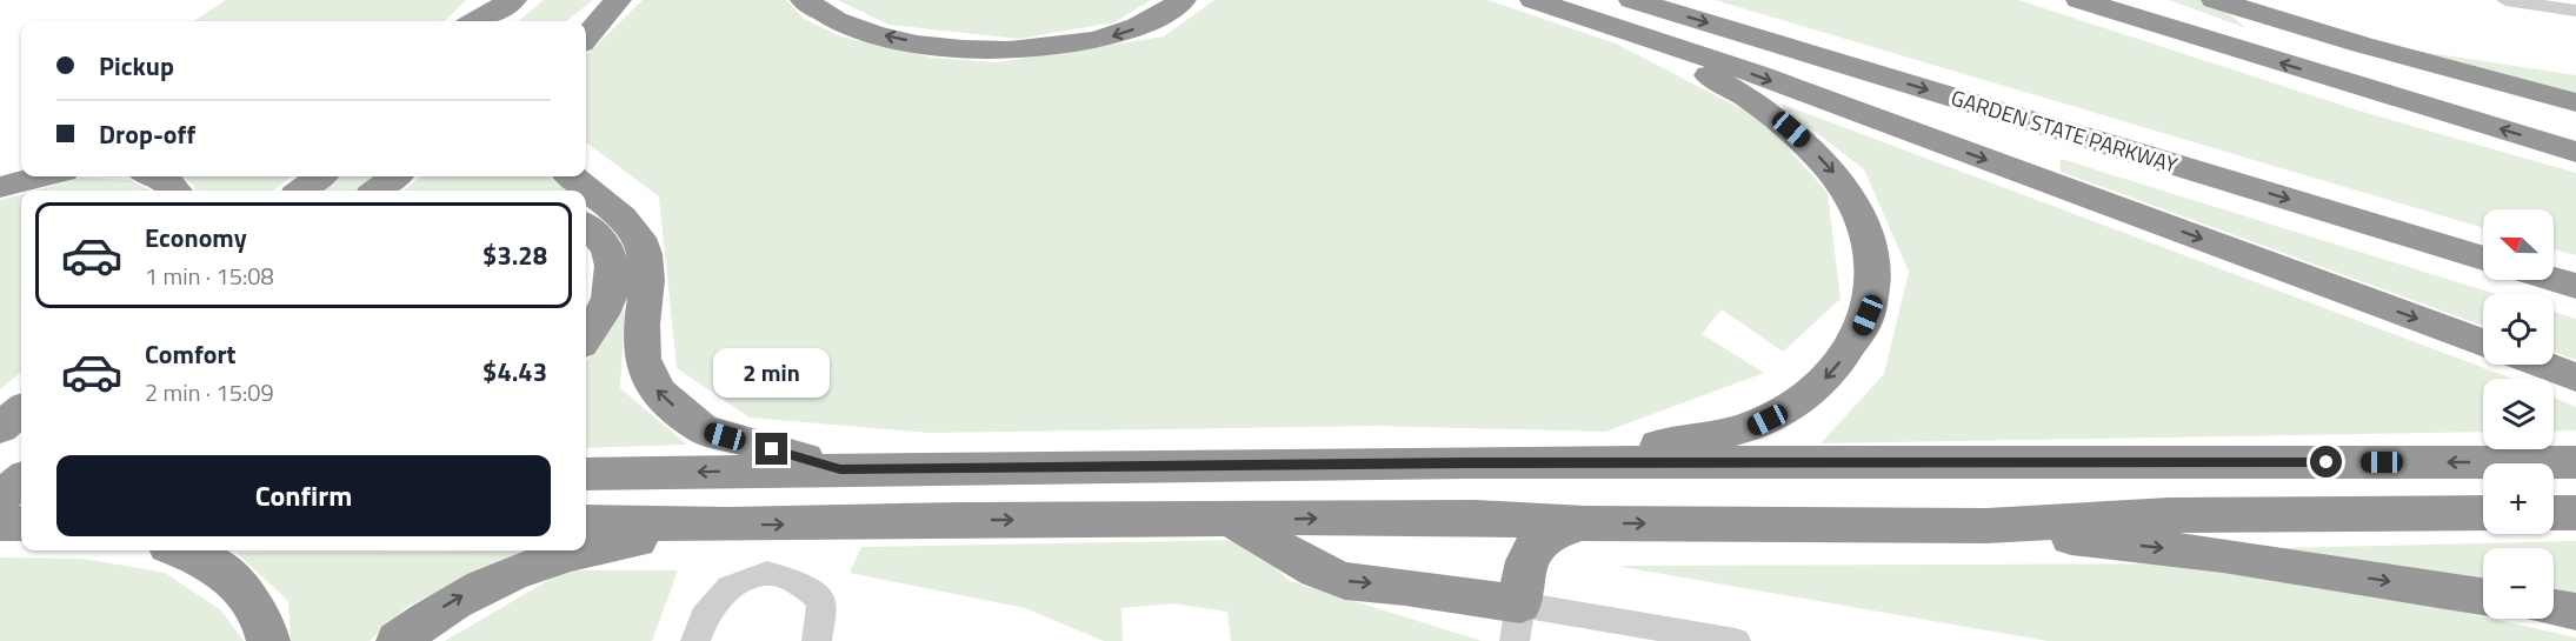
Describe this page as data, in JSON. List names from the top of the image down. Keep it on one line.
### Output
{"streets":{"highway":["GARDEN STATE PARKWAY"]},"north":"left","page":{"banner":["Pickup","Drop-off"],"list":[{"name":"Economy","note":"1 min · 15:08","value":"$3.28"},{"name":"Comfort","note":"2 min · 15:09","value":"$4.43"}],"map_buttons":["+","−"],"bubble":"2 min","buttons":"Confirm"}}
